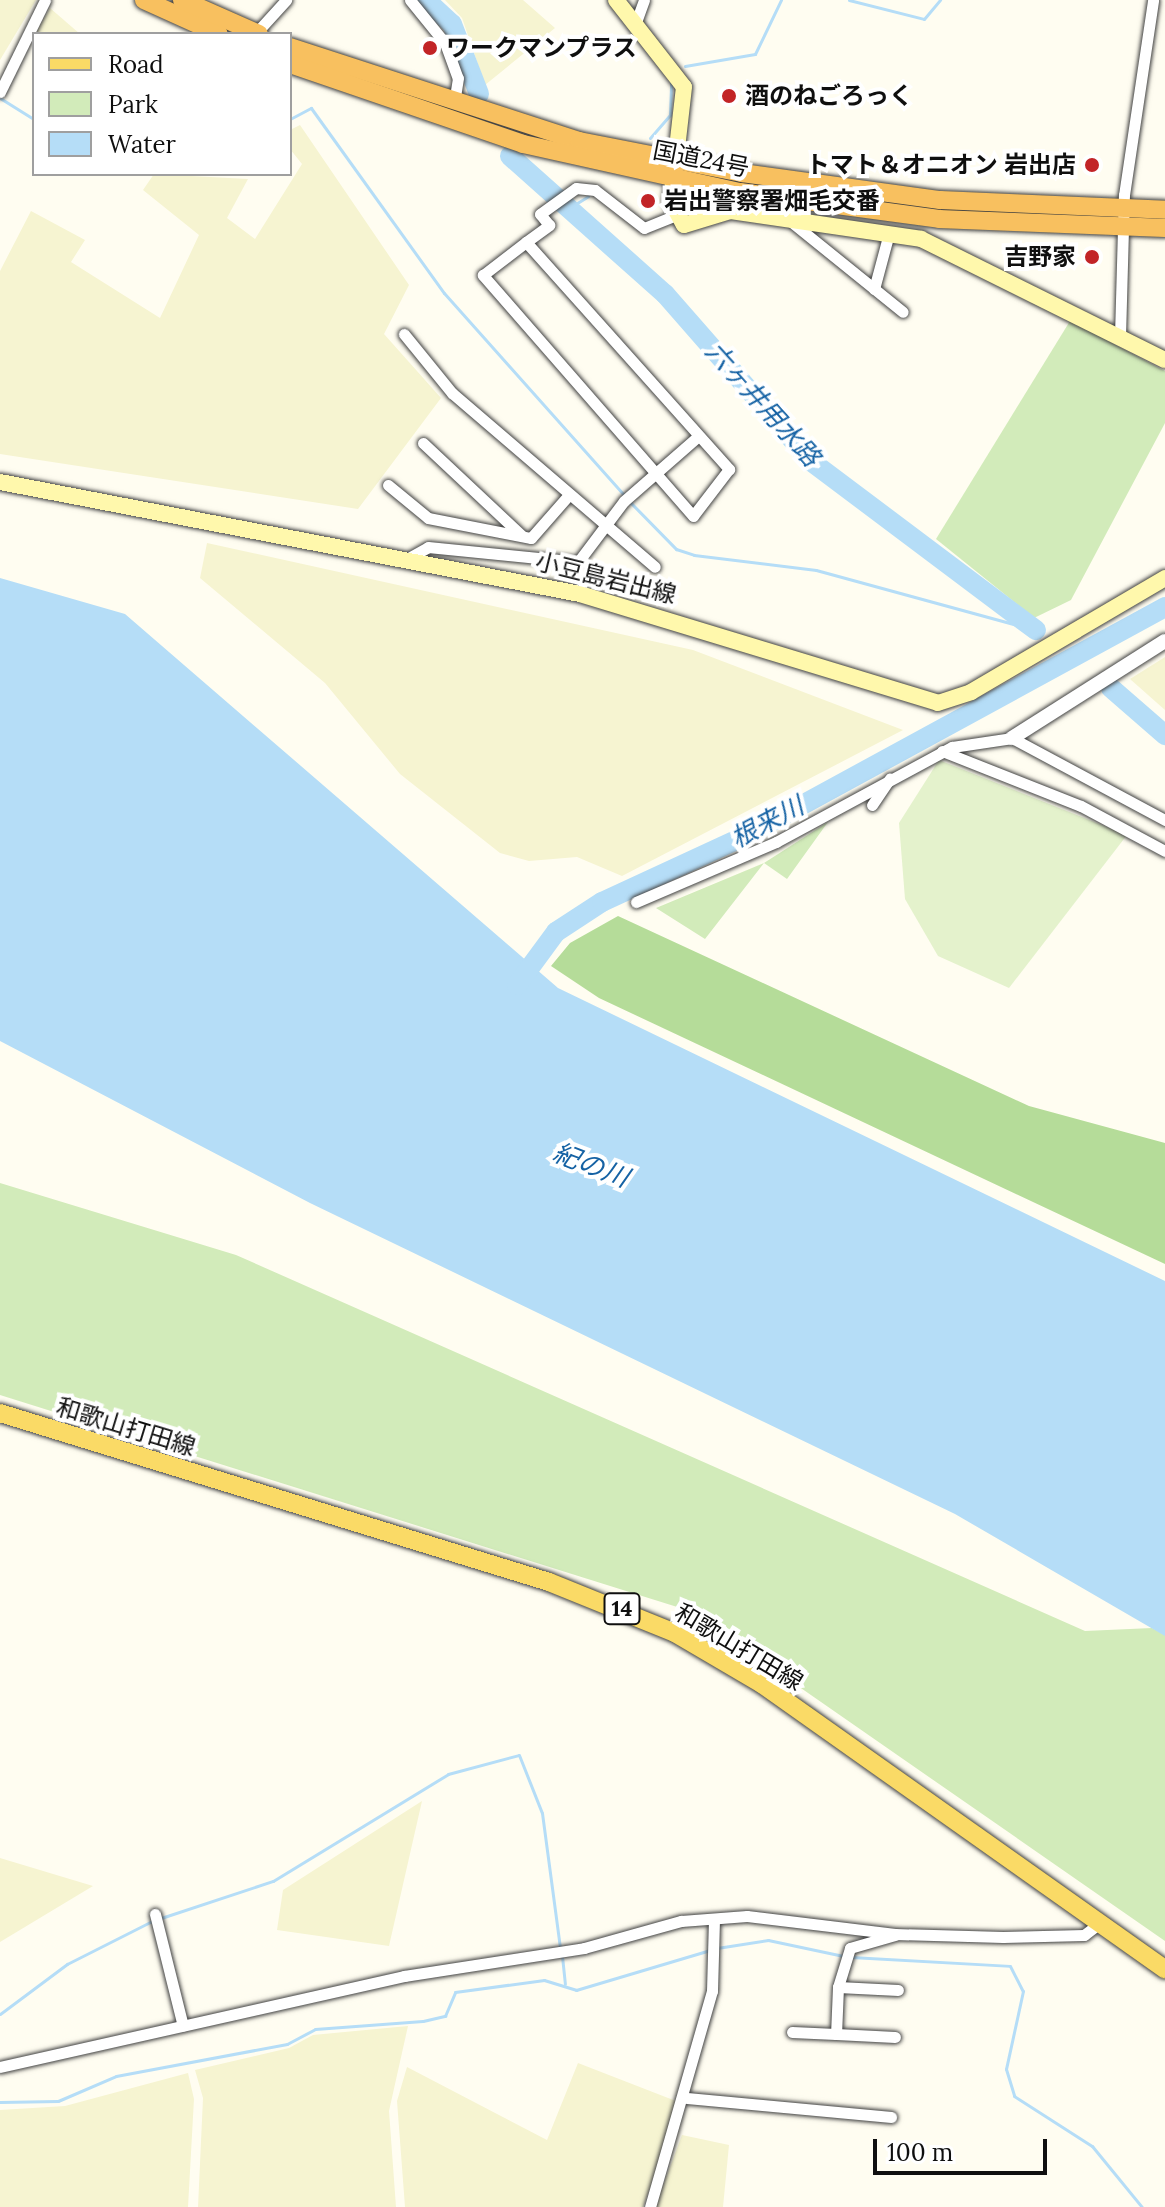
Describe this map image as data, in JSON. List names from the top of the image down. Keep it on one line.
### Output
{"streets":{"highway":["国道24号"],"main road":["小豆島岩出線","和歌山打田線","14"]},"water":["六ヶ井用水路","根来川","紀の川"],"places":["ワークマンプラス","酒のねごろっく","トマト＆オニオン 岩出店","岩出警察署畑毛交番","吉野家"],"legend":["Road","Park","Water"],"scale_bar":"100 m"}
